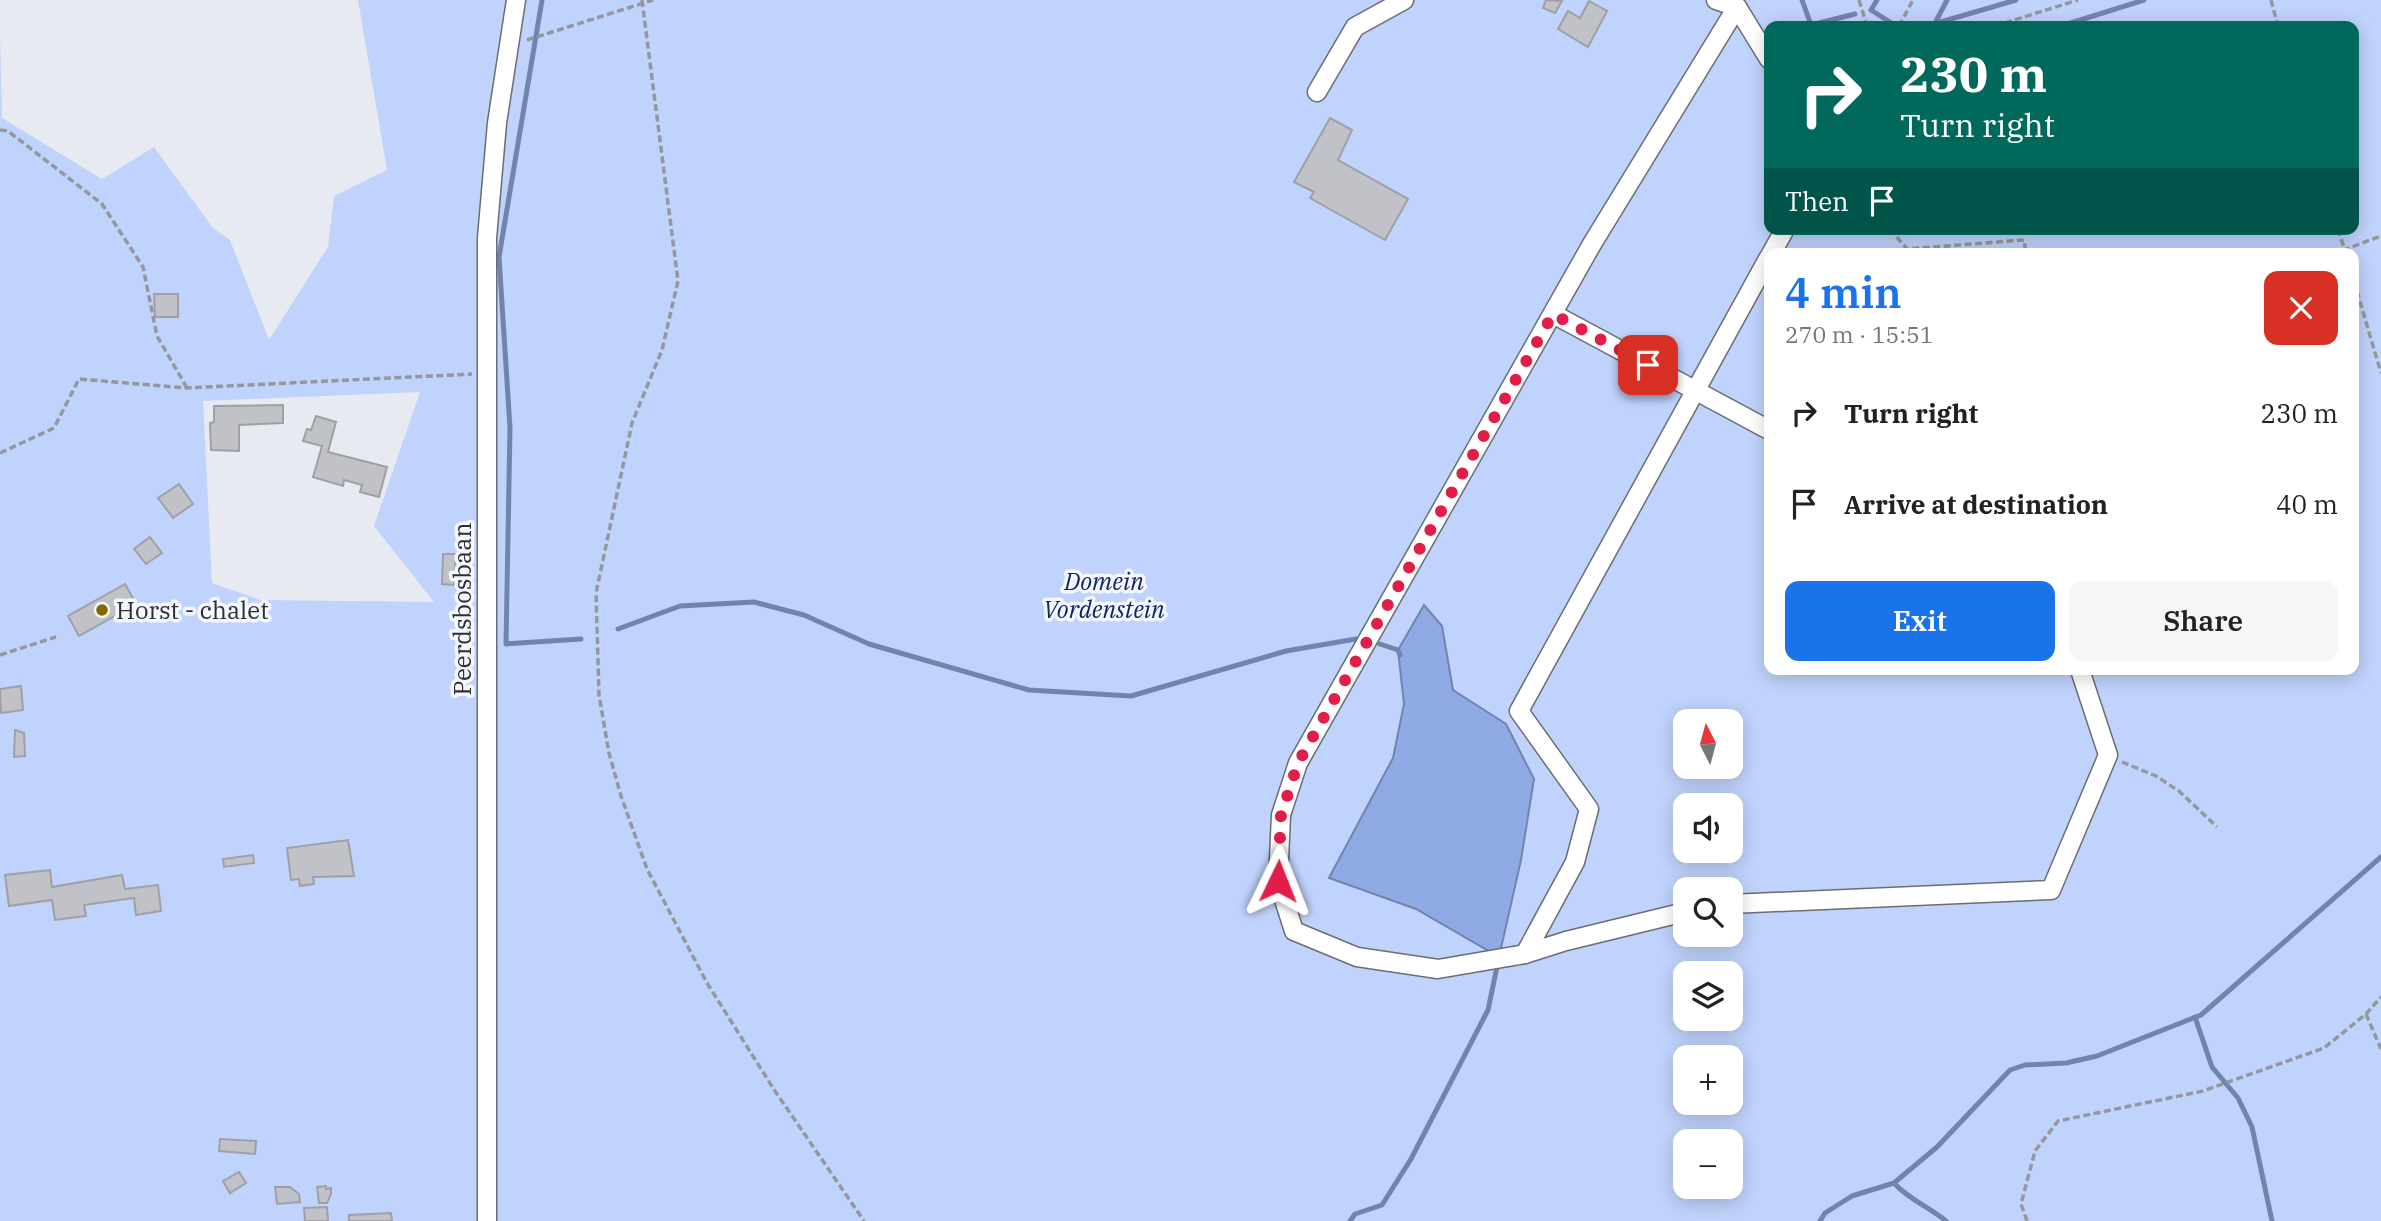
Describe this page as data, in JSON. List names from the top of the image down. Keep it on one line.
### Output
{"streets":{"street":["Peerdsbosbaan"]},"parks":["Domein Vordenstein"],"places":["Horst - chalet"],"north":"top","page":{"turn":["230 m","Turn right"],"then":"Then","heading":["4 min","270 m · 15:51"],"list":[{"name":"Turn right","value":"230 m"},{"name":"Arrive at destination","value":"40 m"}],"buttons":["Exit","Share"],"map_buttons":["+","−"]}}
